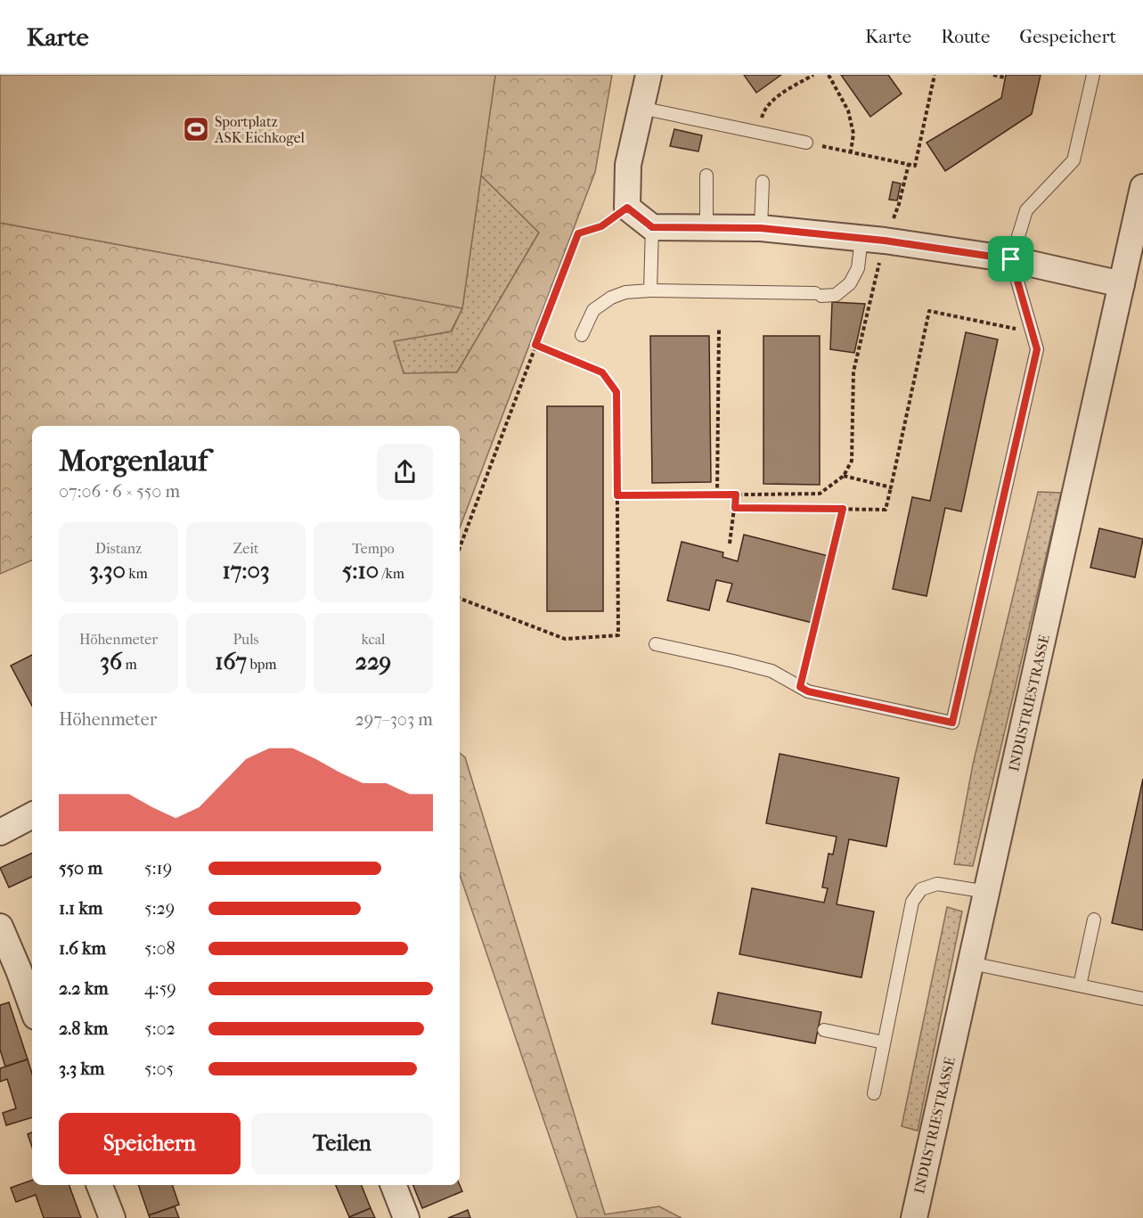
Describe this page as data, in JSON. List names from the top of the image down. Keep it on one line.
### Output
{"streets":{"street":["INDUSTRIESTRASSE"]},"places":{"sports":["Sportplatz ASK Eichkogel"]},"page":{"header":"Karte","nav":["Karte","Route","Gespeichert"],"heading":["Morgenlauf","07:06 · 6 × 550 m"],"stats":[["Distanz","3.30 km"],["Zeit","17:03"],["Tempo","5:10 /km"],["Höhenmeter","36 m"],["Puls","167 bpm"],["kcal","229"]],"chart":["Höhenmeter","297–303 m"],"list":[{"name":"550 m","note":"5:19"},{"name":"1.1 km","note":"5:29"},{"name":"1.6 km","note":"5:08"},{"name":"2.2 km","note":"4:59"},{"name":"2.8 km","note":"5:02"},{"name":"3.3 km","note":"5:05"}],"buttons":["Speichern","Teilen"]}}
